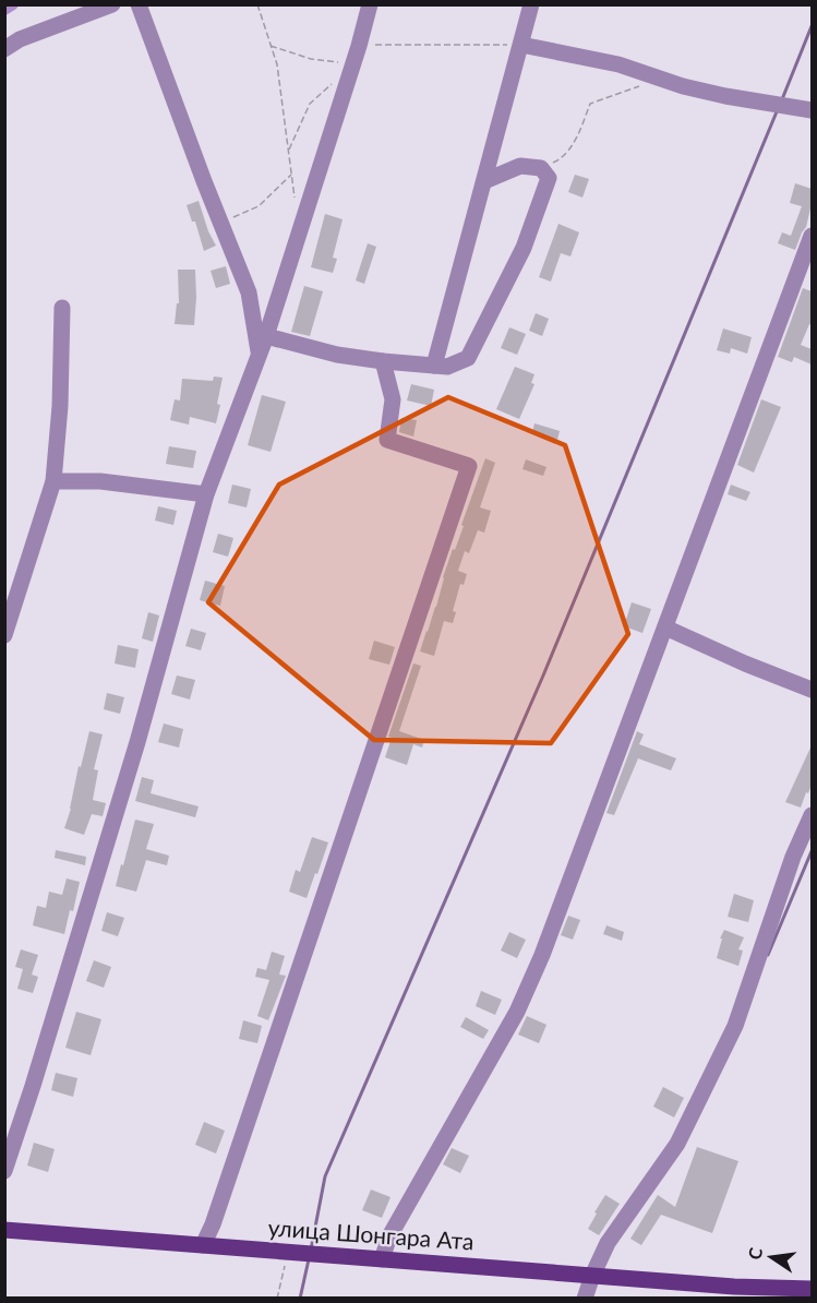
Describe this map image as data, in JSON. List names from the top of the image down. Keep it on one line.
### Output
{"streets":{"main road":["улица Шонгара Ата"]},"north":"left"}
